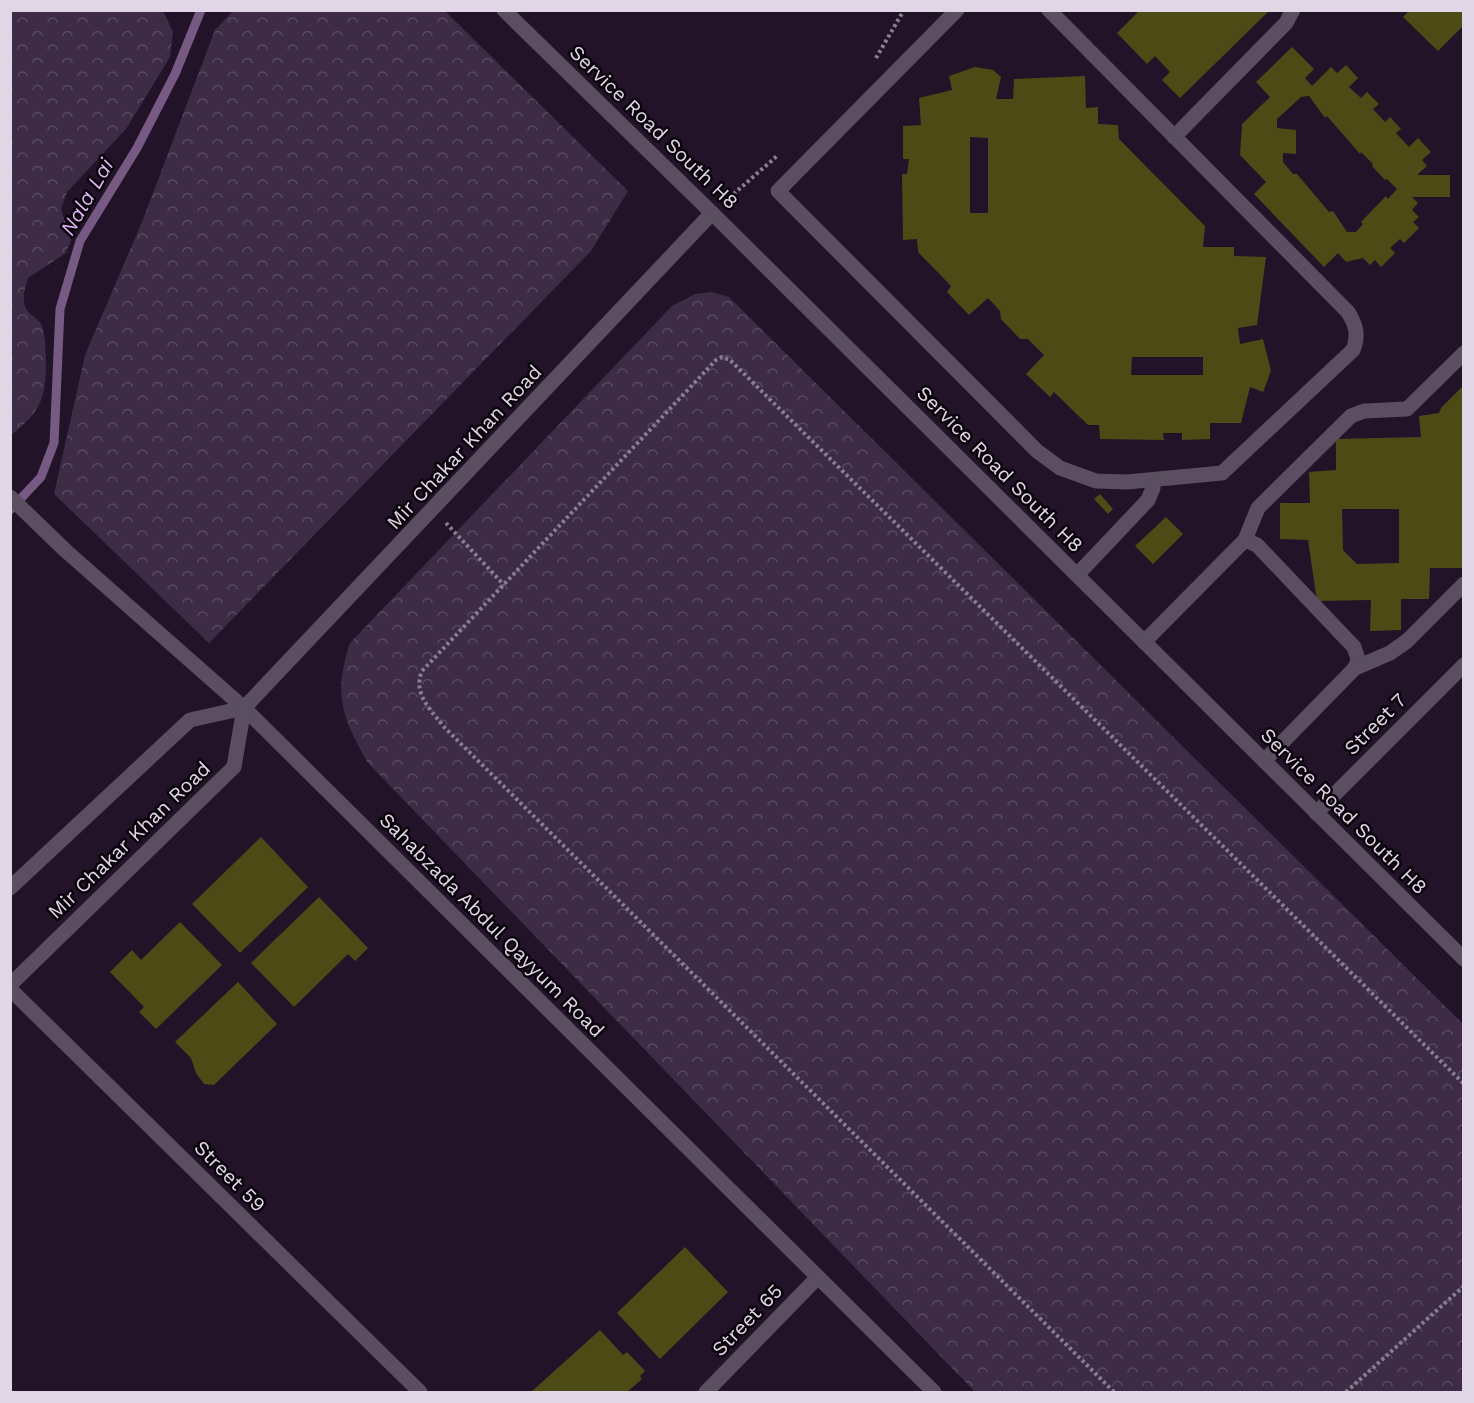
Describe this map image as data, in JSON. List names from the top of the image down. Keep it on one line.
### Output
{"streets":{"street":["Service Road South H8","Mir Chakar Khan Road","Street 7","Sahabzada Abdul Qayyum Road","Street 59","Street 65"]},"crossings":[["Service Road South H8","Mir Chakar Khan Road"],["Service Road South H8","Street 7"],["Mir Chakar Khan Road","Sahabzada Abdul Qayyum Road"],["Mir Chakar Khan Road","Street 59"],["Sahabzada Abdul Qayyum Road","Street 65"]],"water":["Nala Lai"]}
